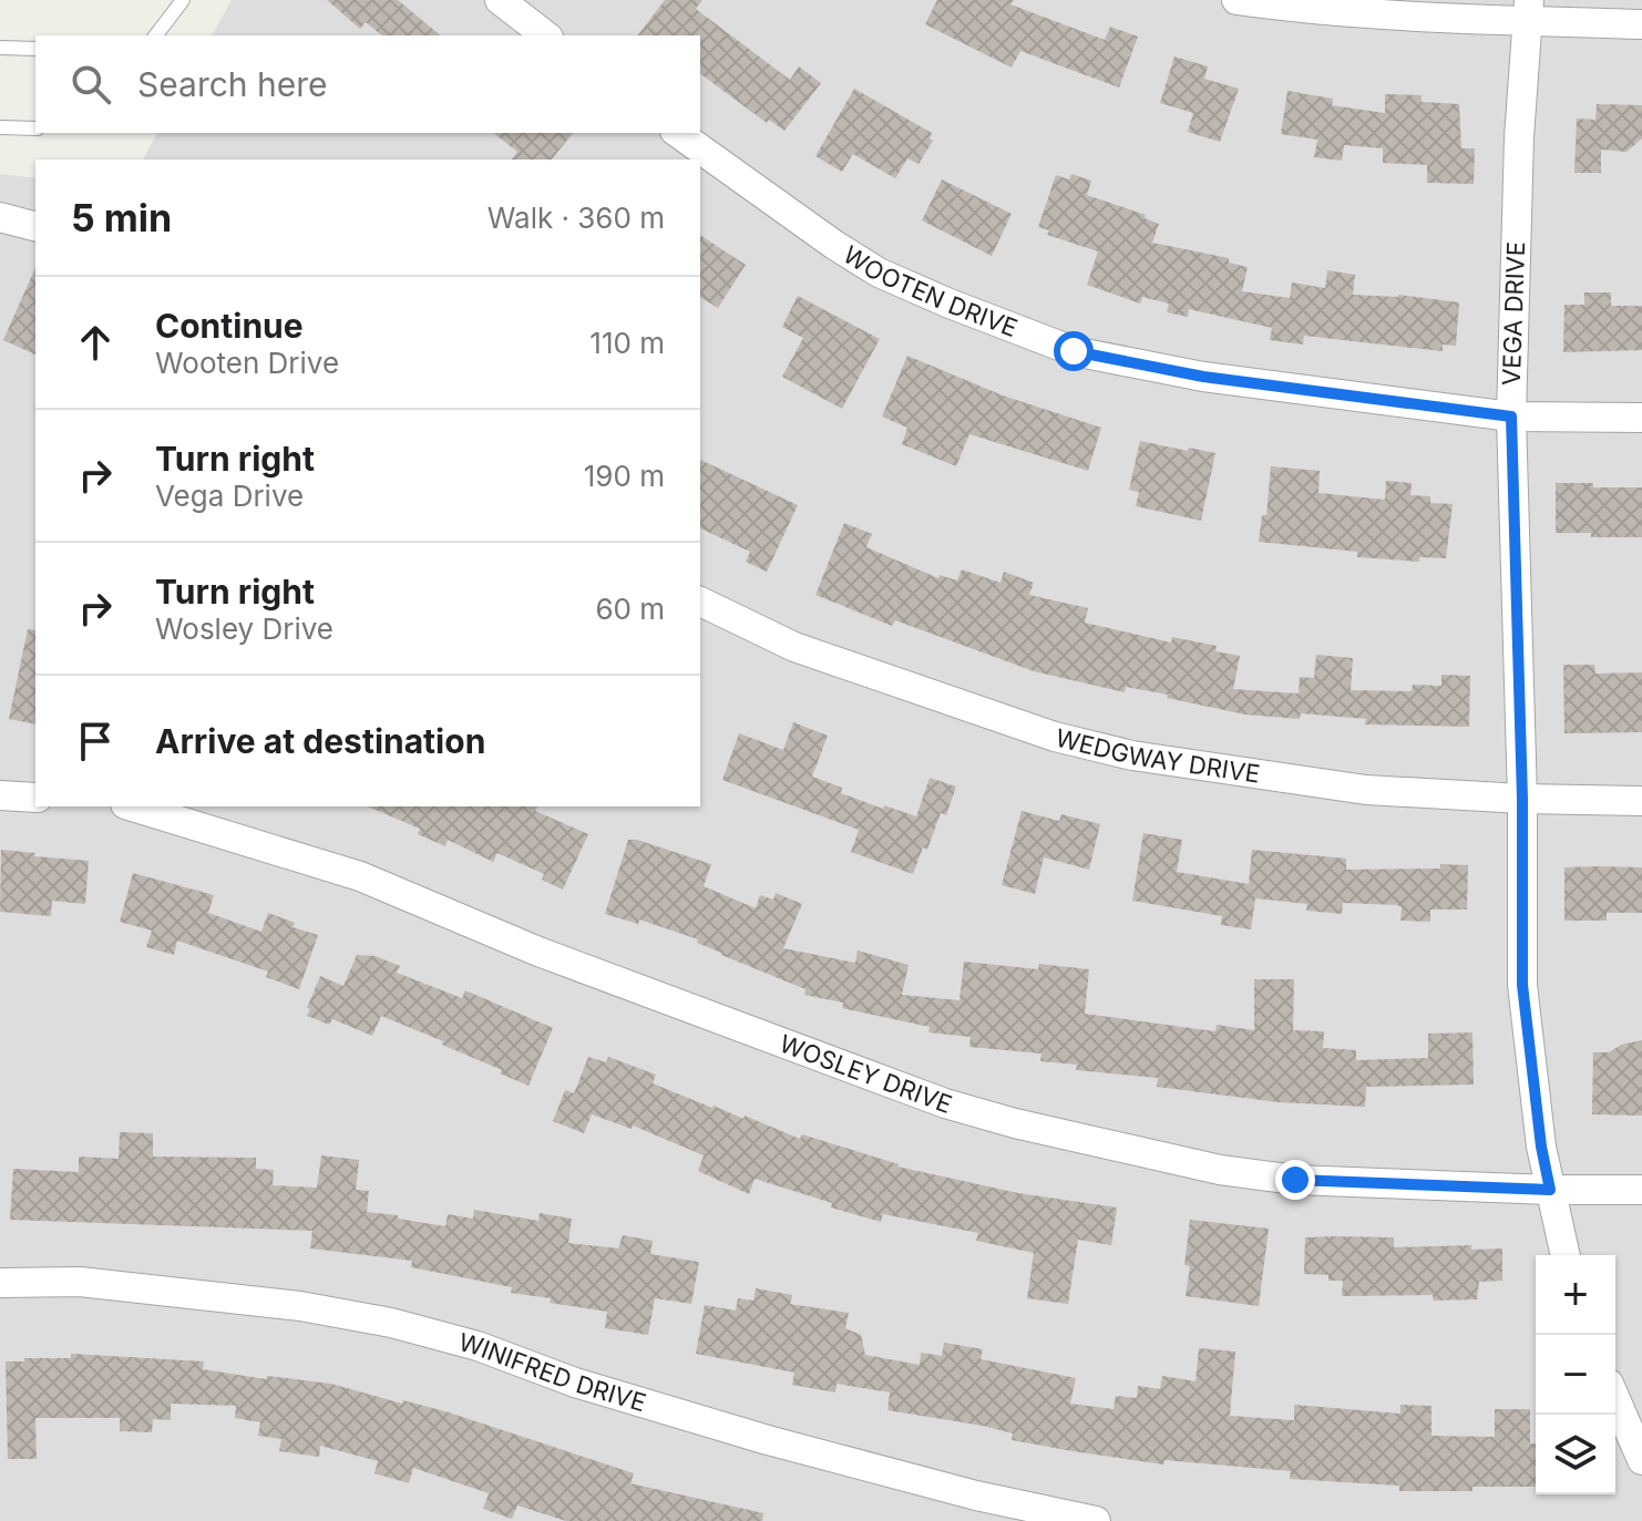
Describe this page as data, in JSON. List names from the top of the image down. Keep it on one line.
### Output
{"streets":{"street":["WOOTEN DRIVE","VEGA DRIVE","WEDGWAY DRIVE","WOSLEY DRIVE","WINIFRED DRIVE"]},"crossings":[["WOOTEN DRIVE","VEGA DRIVE"],["VEGA DRIVE","WEDGWAY DRIVE"],["VEGA DRIVE","WOSLEY DRIVE"]],"page":{"search":"Search here","heading":["5 min","Walk · 360 m"],"list":[["Continue","Wooten Drive","110 m"],["Turn right","Vega Drive","190 m"],["Turn right","Wosley Drive","60 m"],"Arrive at destination"],"map_buttons":["+","−"]}}
